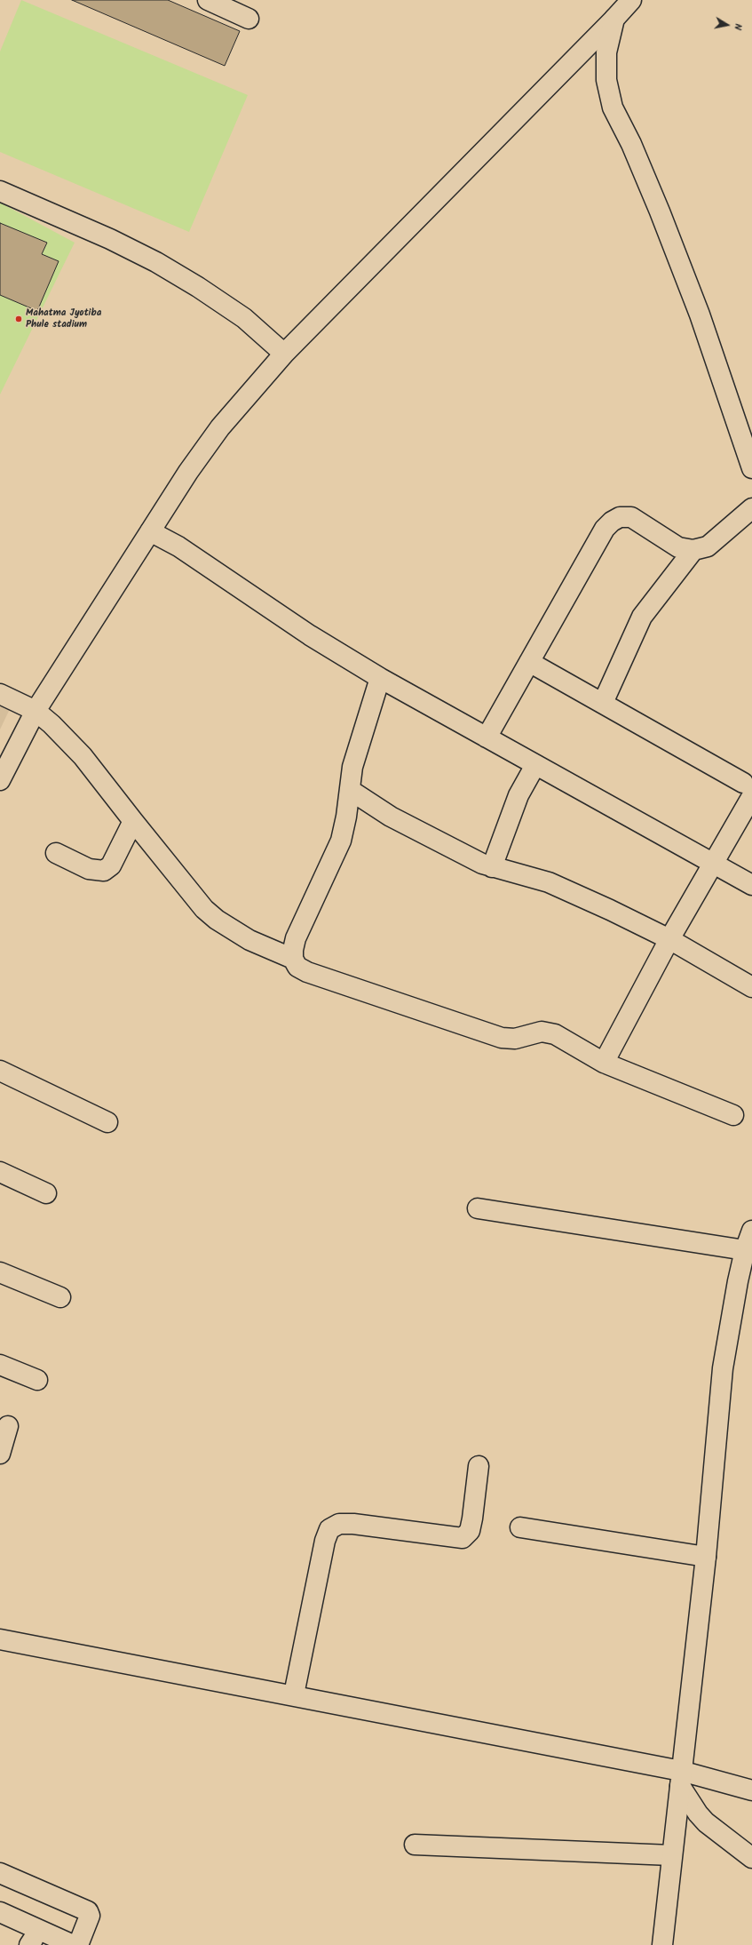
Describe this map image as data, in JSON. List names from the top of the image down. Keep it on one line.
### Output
{"places":["Mahatma Jyotiba Phule stadium"],"north":"right"}
